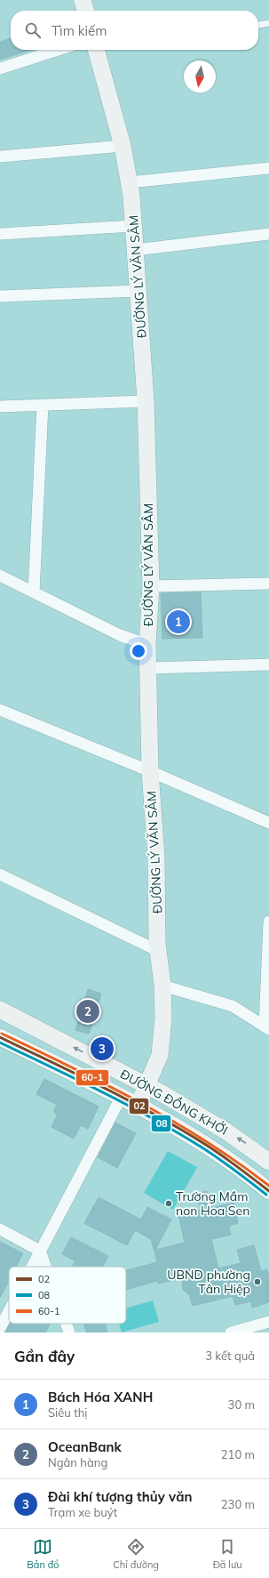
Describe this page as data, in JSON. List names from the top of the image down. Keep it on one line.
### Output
{"streets":{"street":["ĐƯỜNG LÝ VĂN SÂM","ĐƯỜNG ĐỒNG KHỞI"]},"crossings":[["ĐƯỜNG LÝ VĂN SÂM","ĐƯỜNG ĐỒNG KHỞI"]],"places":["Trường Mầm non Hoa Sen","UBND phường Tân Hiệp"],"lines":["transit line 60-1","transit line 02","transit line 08"],"legend":["02","08","60-1"],"north":"bottom","page":{"search":"Tìm kiếm","pins":["1","2","3"],"heading":["Gần đây","3 kết quả"],"list":[{"mark":"1","name":"Bách Hóa XANH","note":"Siêu thị","value":"30 m"},{"mark":"2","name":"OceanBank","note":"Ngân hàng","value":"210 m"},{"mark":"3","name":"Đài khí tượng thủy văn","note":"Trạm xe buýt","value":"230 m"}],"nav":["Bản đồ","Chỉ đường","Đã lưu"]}}
